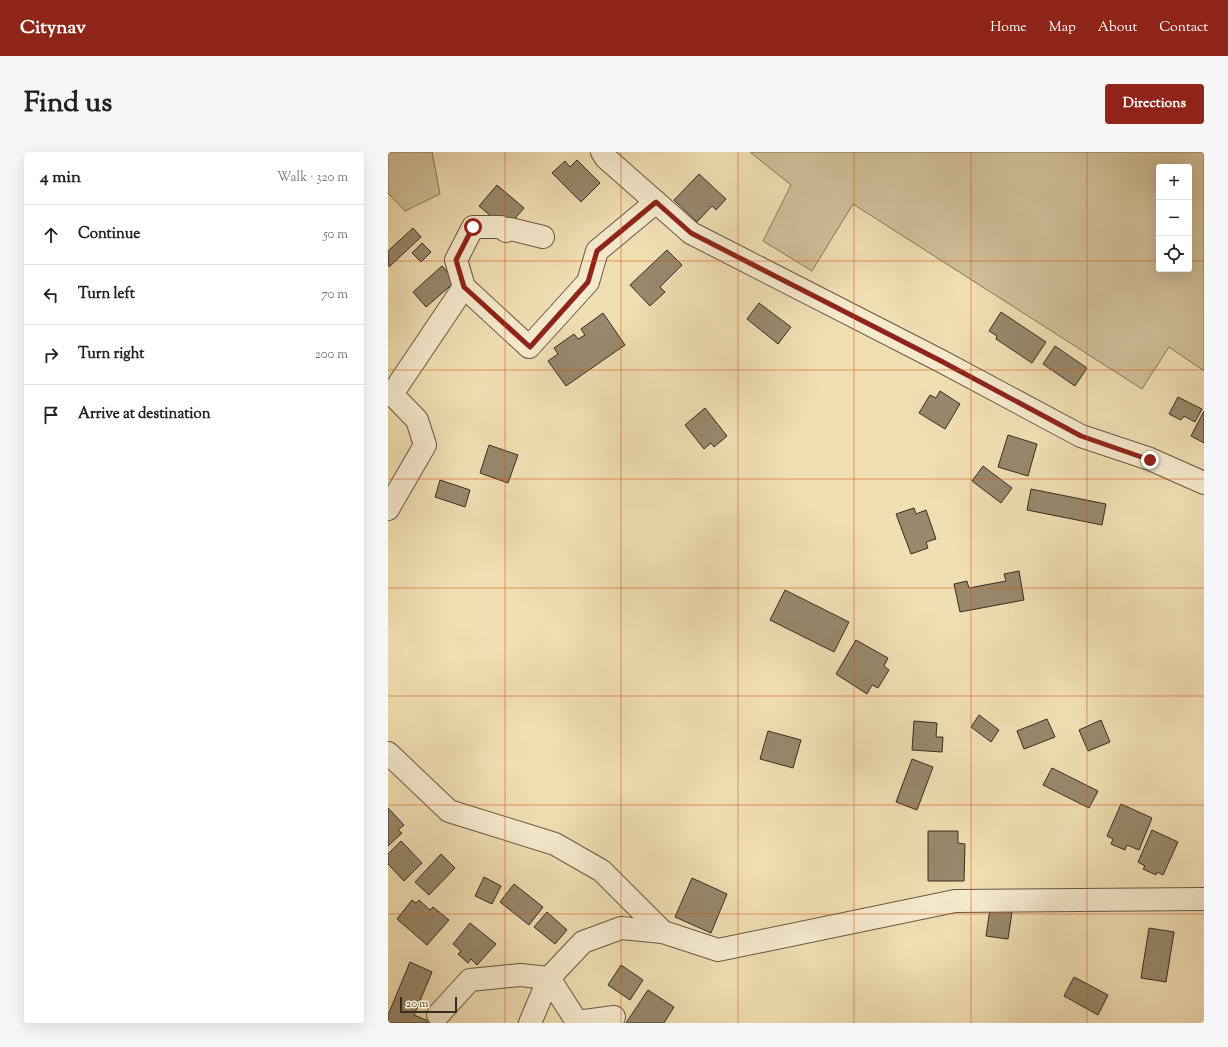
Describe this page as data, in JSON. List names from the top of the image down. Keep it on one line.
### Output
{"scale_bar":"20 m","page":{"header":"Citynav","nav":["Home","Map","About","Contact"],"title":"Find us","buttons":"Directions","heading":["4 min","Walk · 320 m"],"map_buttons":["+","−"],"list":[["Continue","50 m"],["Turn left","70 m"],["Turn right","200 m"],"Arrive at destination"],"scale":"20 m"}}
